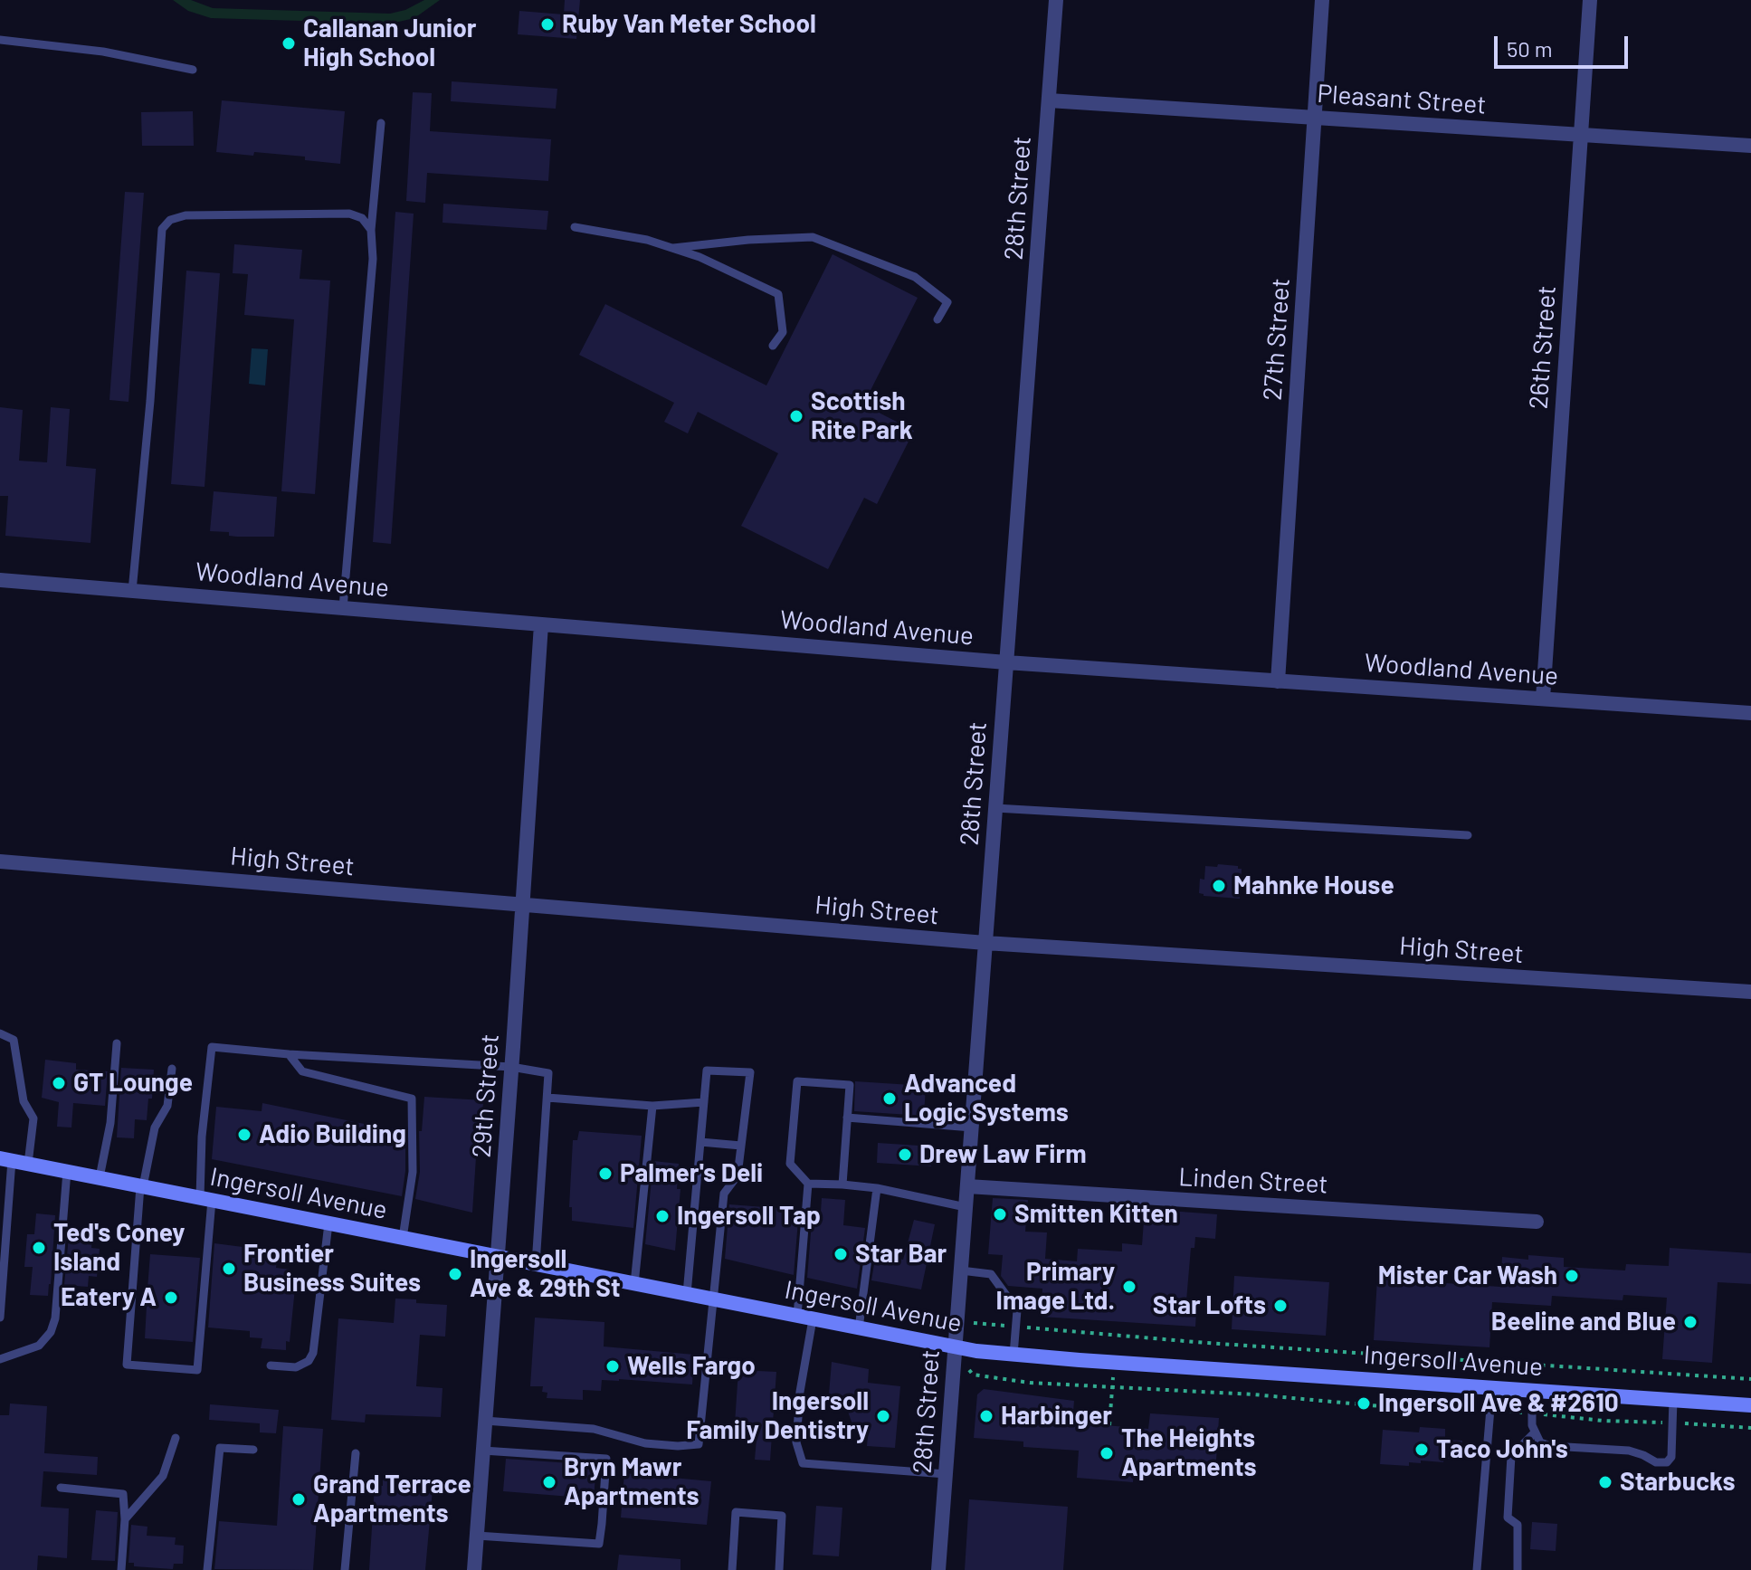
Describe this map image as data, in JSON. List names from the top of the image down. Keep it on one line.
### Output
{"streets":{"main road":["Ingersoll Avenue"],"street":["Pleasant Street","28th Street","27th Street","26th Street","Woodland Avenue","High Street","29th Street","Linden Street"]},"crossings":[["Pleasant Street","28th Street"],["Pleasant Street","27th Street"],["Pleasant Street","26th Street"],["28th Street","Woodland Avenue"],["28th Street","High Street"],["28th Street","Linden Street"],["28th Street","Ingersoll Avenue"],["27th Street","Woodland Avenue"],["26th Street","Woodland Avenue"],["Woodland Avenue","29th Street"],["High Street","29th Street"],["29th Street","Ingersoll Avenue"]],"places":["Ruby Van Meter School","Callanan Junior High School","Scottish Rite Park","Mahnke House","GT Lounge","Advanced Logic Systems","Adio Building","Drew Law Firm","Palmer's Deli","Smitten Kitten","Ingersoll Tap","Ted's Coney Island","Star Bar","Frontier Business Suites","Ingersoll Ave & 29th St","Mister Car Wash","Primary Image Ltd.","Eatery A","Star Lofts","Beeline and Blue","Wells Fargo","Ingersoll Ave & #2610","Ingersoll Family Dentistry","Harbinger","Taco John's","The Heights Apartments","Bryn Mawr Apartments","Starbucks","Grand Terrace Apartments"],"scale_bar":"50 m"}
